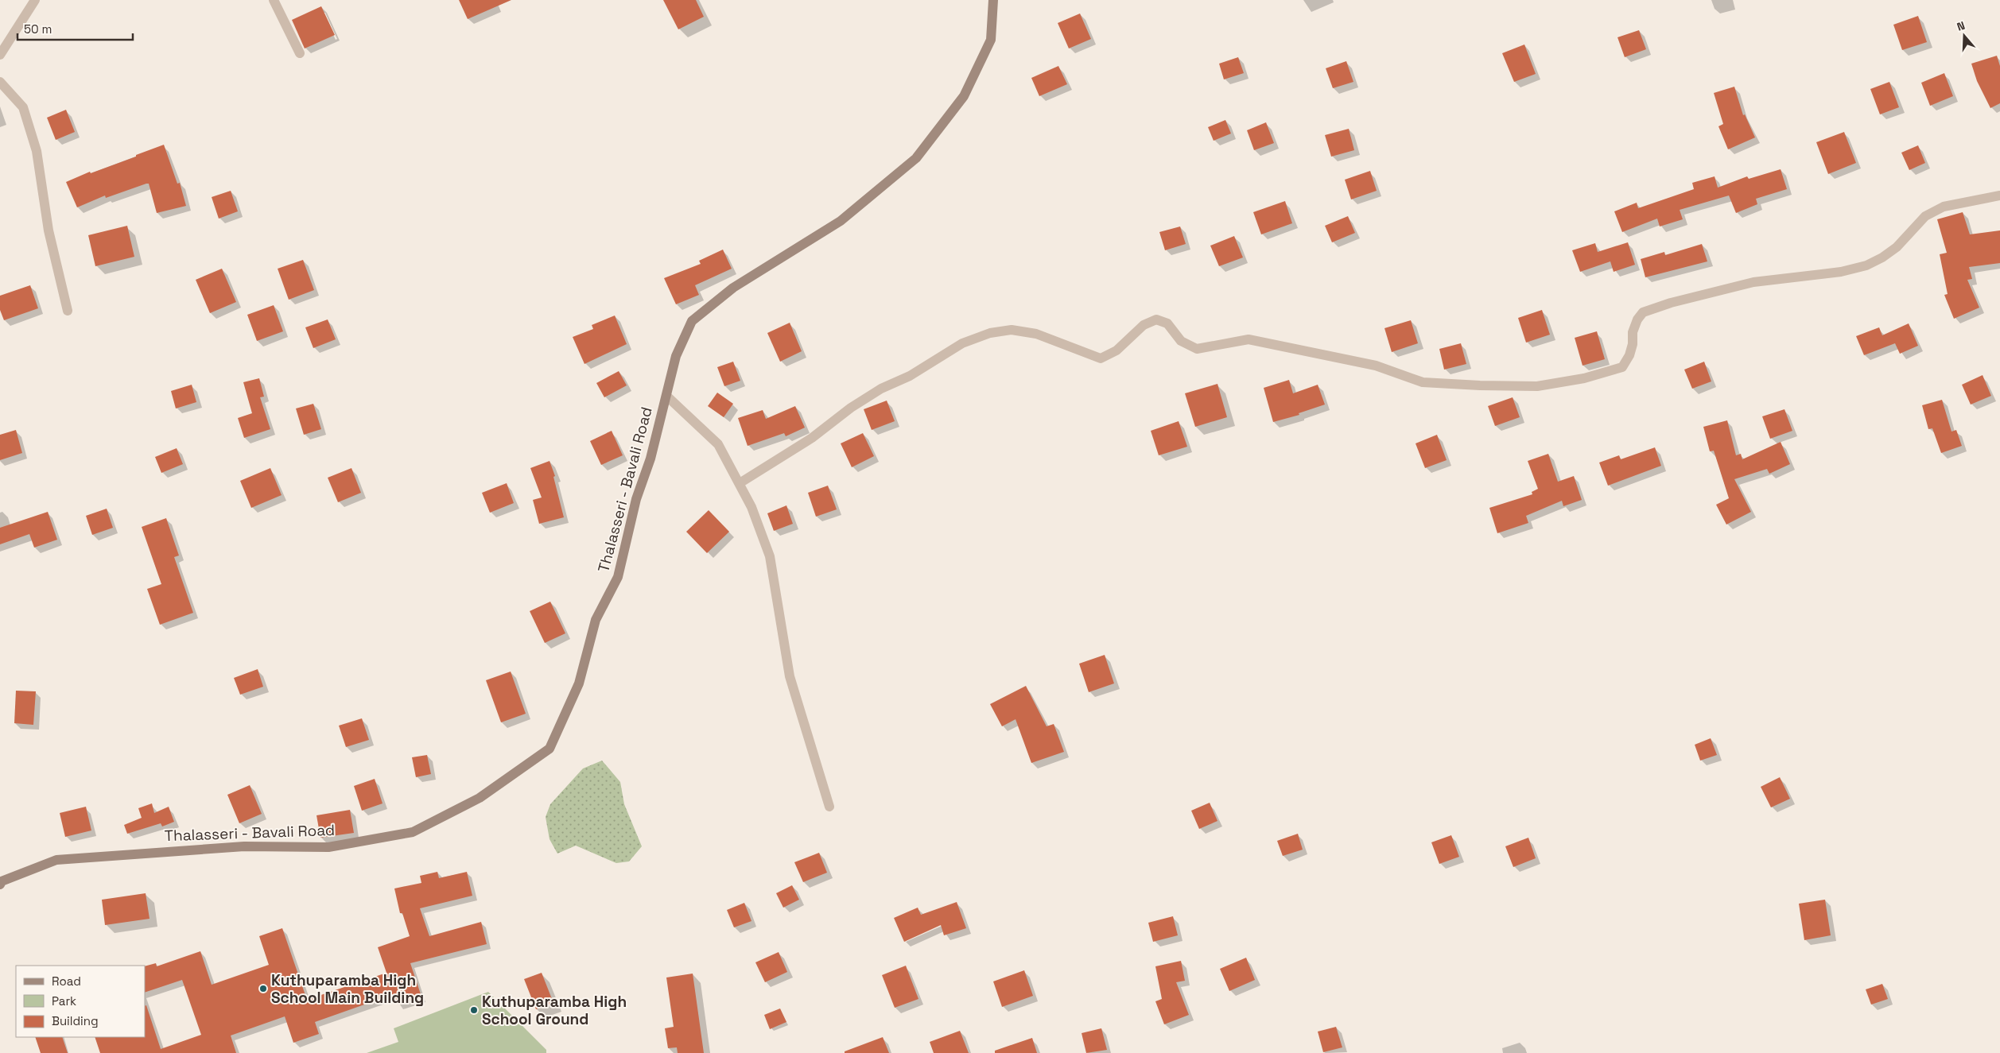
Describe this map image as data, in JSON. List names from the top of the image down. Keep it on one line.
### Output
{"streets":{"main road":["Thalasseri - Bavali Road"]},"places":["Kuthuparamba High School Main Building","Kuthuparamba High School Ground"],"legend":["Road","Park","Building"],"scale_bar":"50 m","north":"top"}
